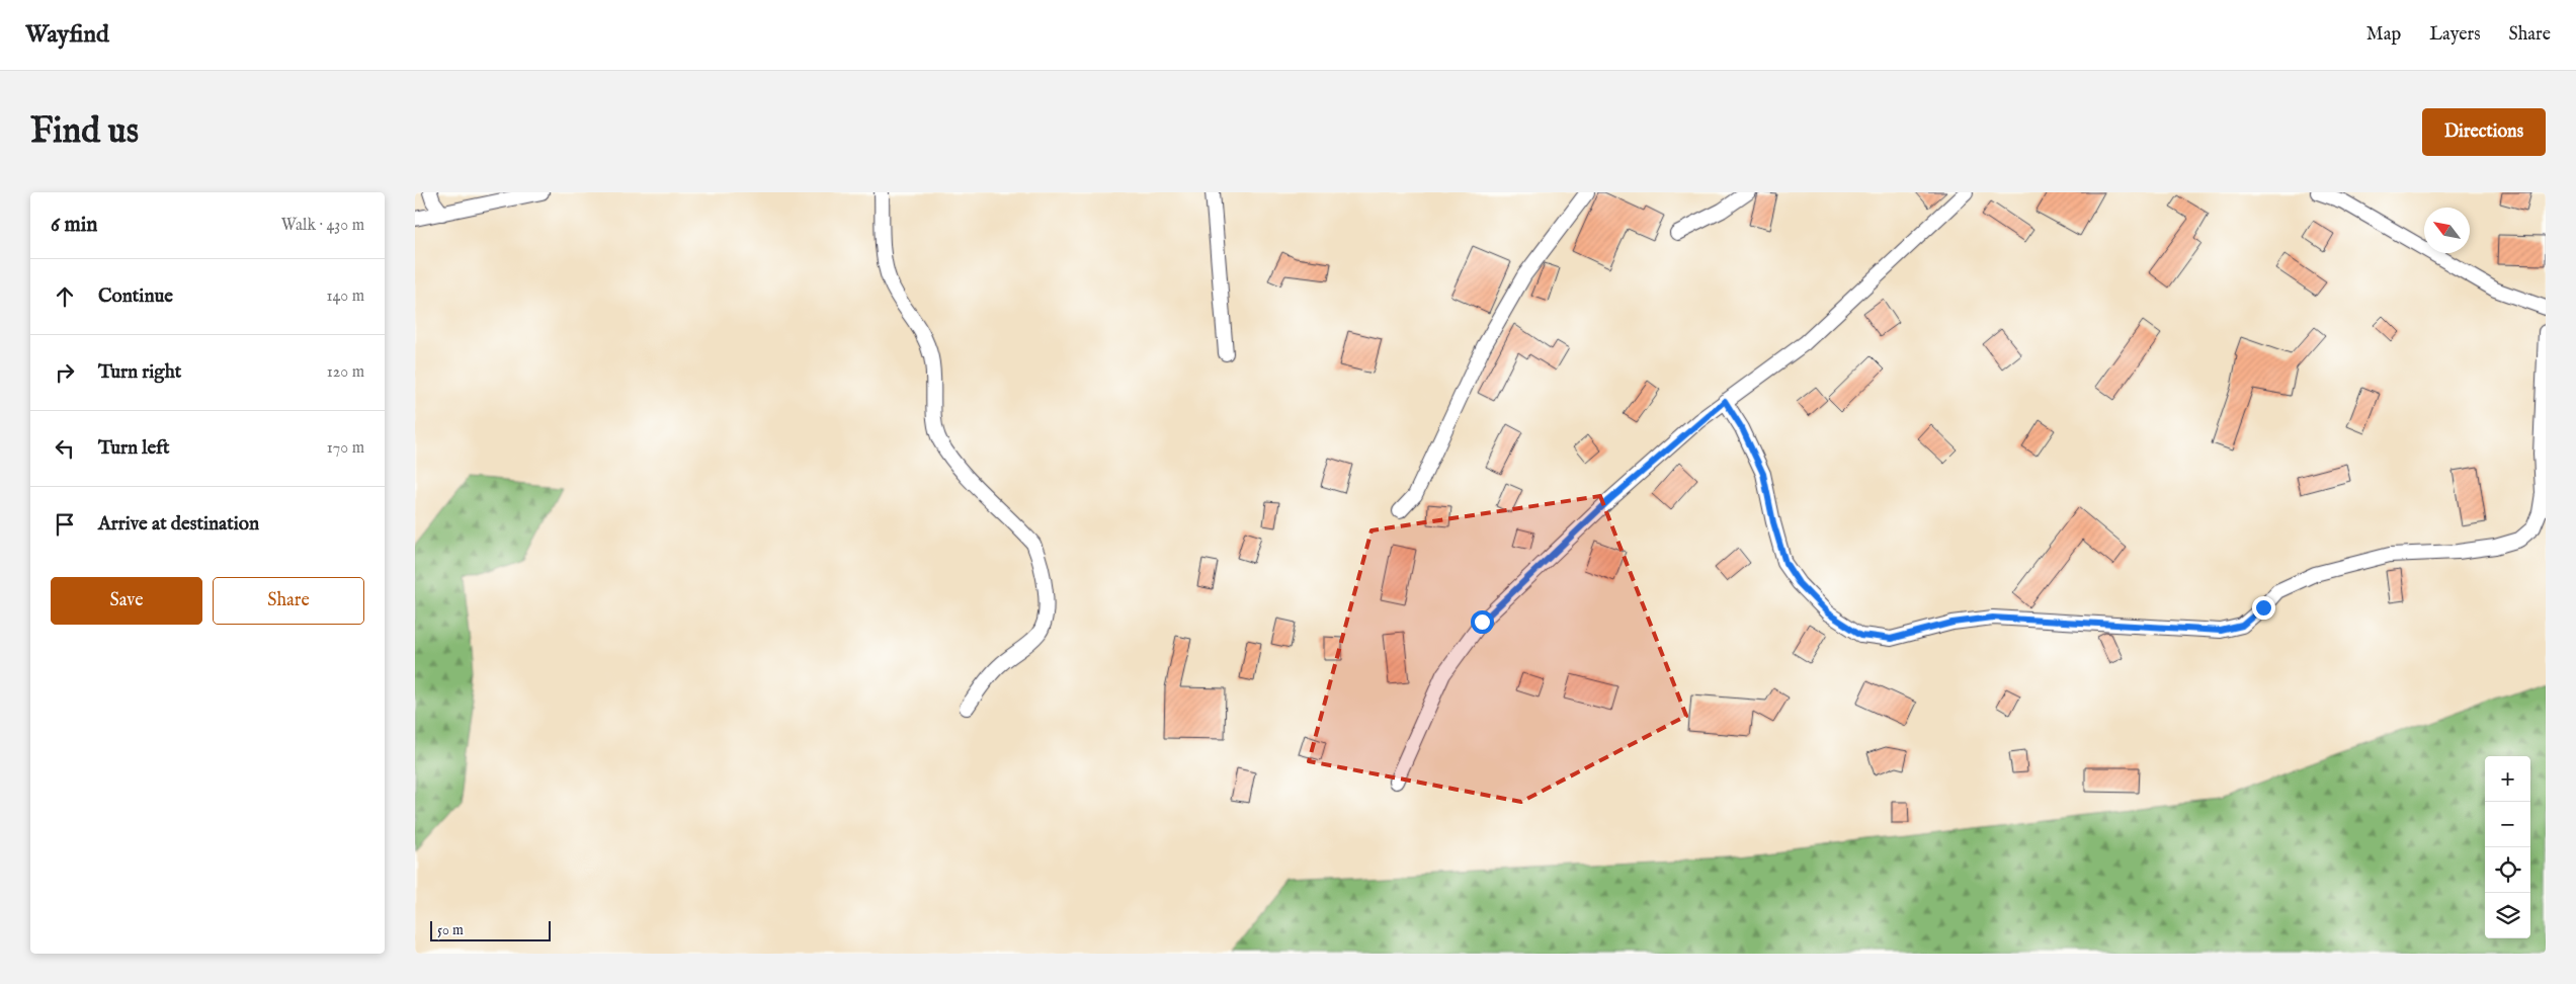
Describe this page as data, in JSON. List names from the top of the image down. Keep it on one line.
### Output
{"scale_bar":"50 m","north":"top left","page":{"header":"Wayfind","nav":["Map","Layers","Share"],"buttons":["Directions",["Save","Share"]],"title":"Find us","heading":["6 min","Walk · 430 m"],"list":[["Continue","140 m"],["Turn right","120 m"],["Turn left","170 m"],"Arrive at destination"],"map_buttons":["+","−"],"scale":"50 m"}}
